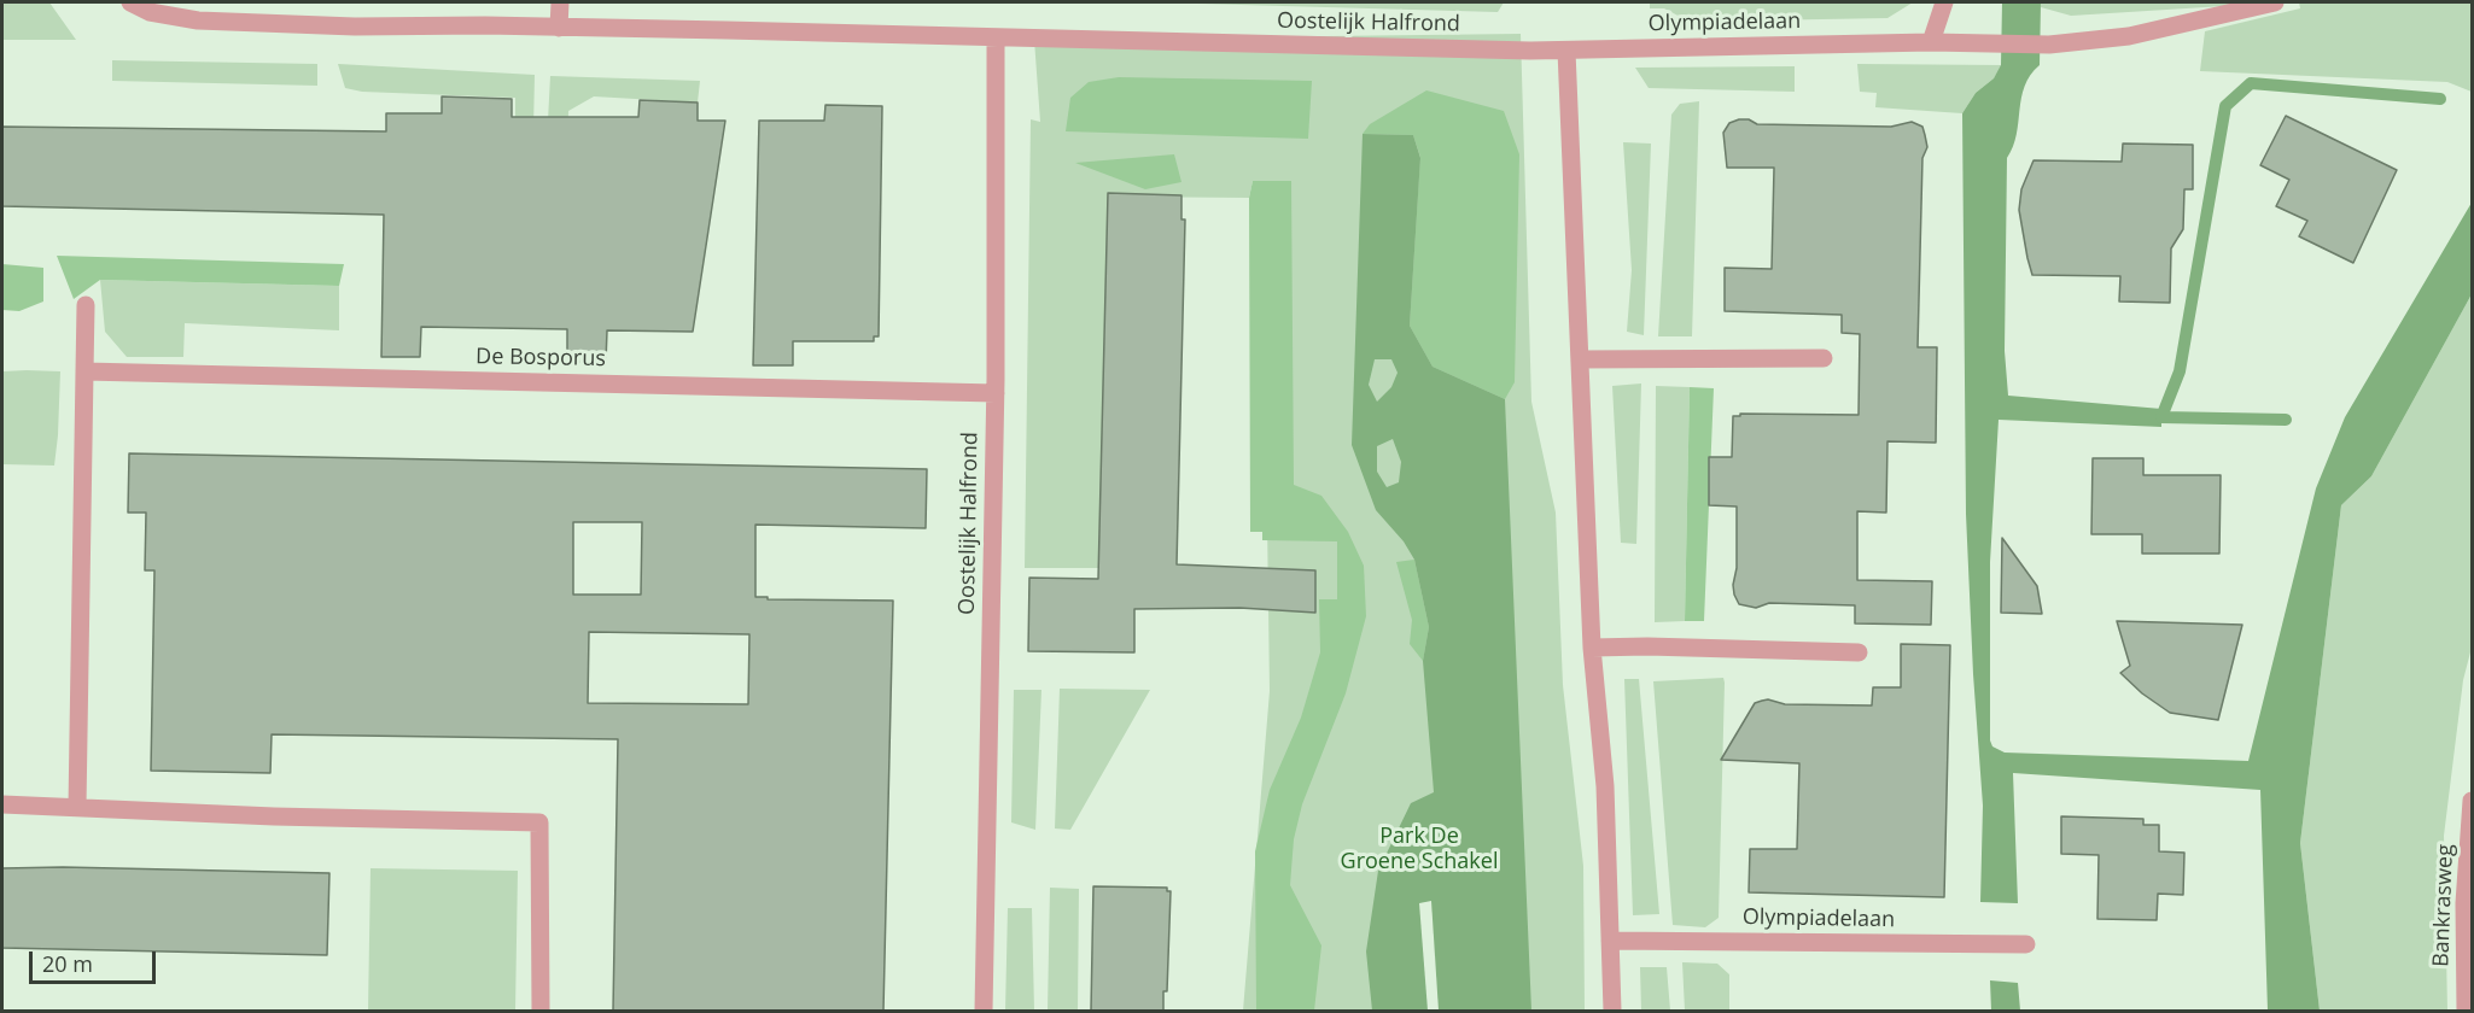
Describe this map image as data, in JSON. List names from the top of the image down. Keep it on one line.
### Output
{"streets":{"street":["Oostelijk Halfrond","Olympiadelaan","De Bosporus","Bankrasweg"]},"crossings":[["Oostelijk Halfrond","Olympiadelaan"],["Oostelijk Halfrond","De Bosporus"]],"parks":["Park De Groene Schakel"],"scale_bar":"20 m"}
